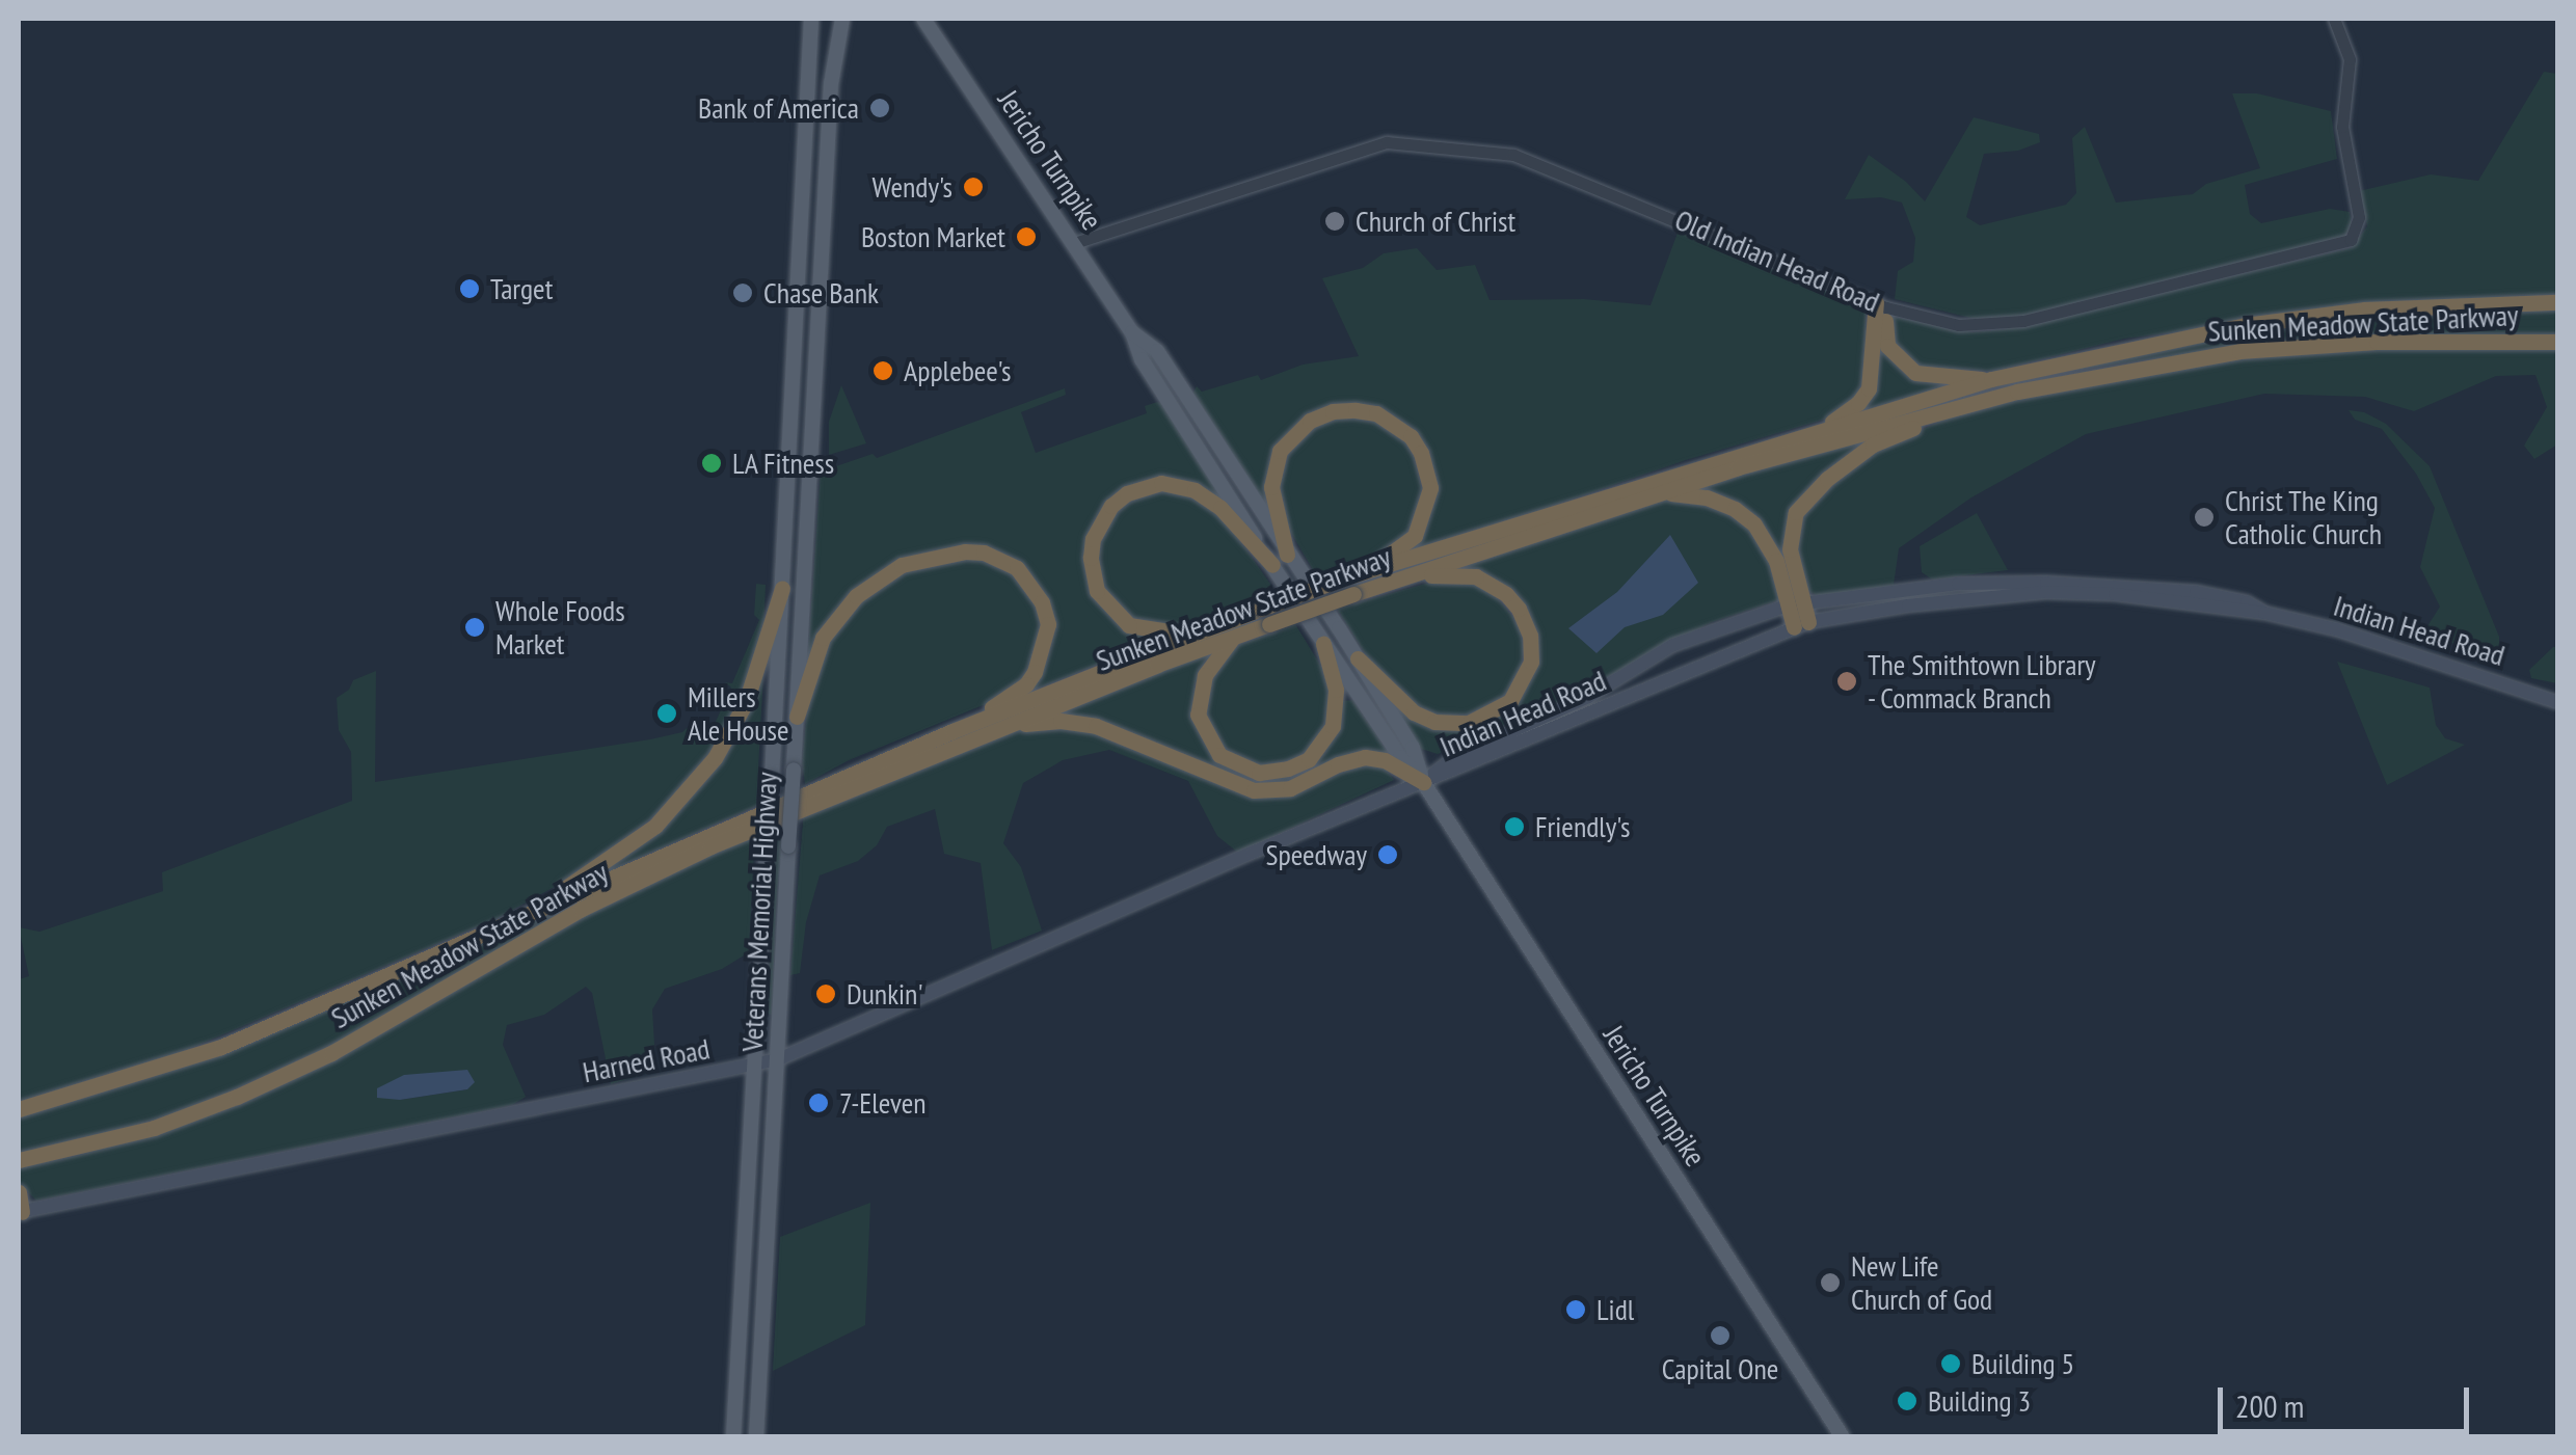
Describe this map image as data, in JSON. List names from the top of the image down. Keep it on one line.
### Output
{"streets":{"highway":["Sunken Meadow State Parkway"],"main road":["Jericho Turnpike","Indian Head Road","Veterans Memorial Highway","Harned Road"],"street":["Old Indian Head Road"]},"crossings":[["Jericho Turnpike","Old Indian Head Road"],["Jericho Turnpike","Indian Head Road"],["Jericho Turnpike","Harned Road"],["Indian Head Road","Harned Road"],["Veterans Memorial Highway","Harned Road"]],"places":["Bank of America","Wendy's","Church of Christ","Boston Market","Target","Chase Bank","Applebee's","LA Fitness","Christ The King Catholic Church","Whole Foods Market","The Smithtown Library - Commack Branch","Millers Ale House","Friendly's","Speedway","Dunkin'","7-Eleven","New Life Church of God","Lidl","Capital One","Building 5","Building 3"],"scale_bar":"200 m"}
